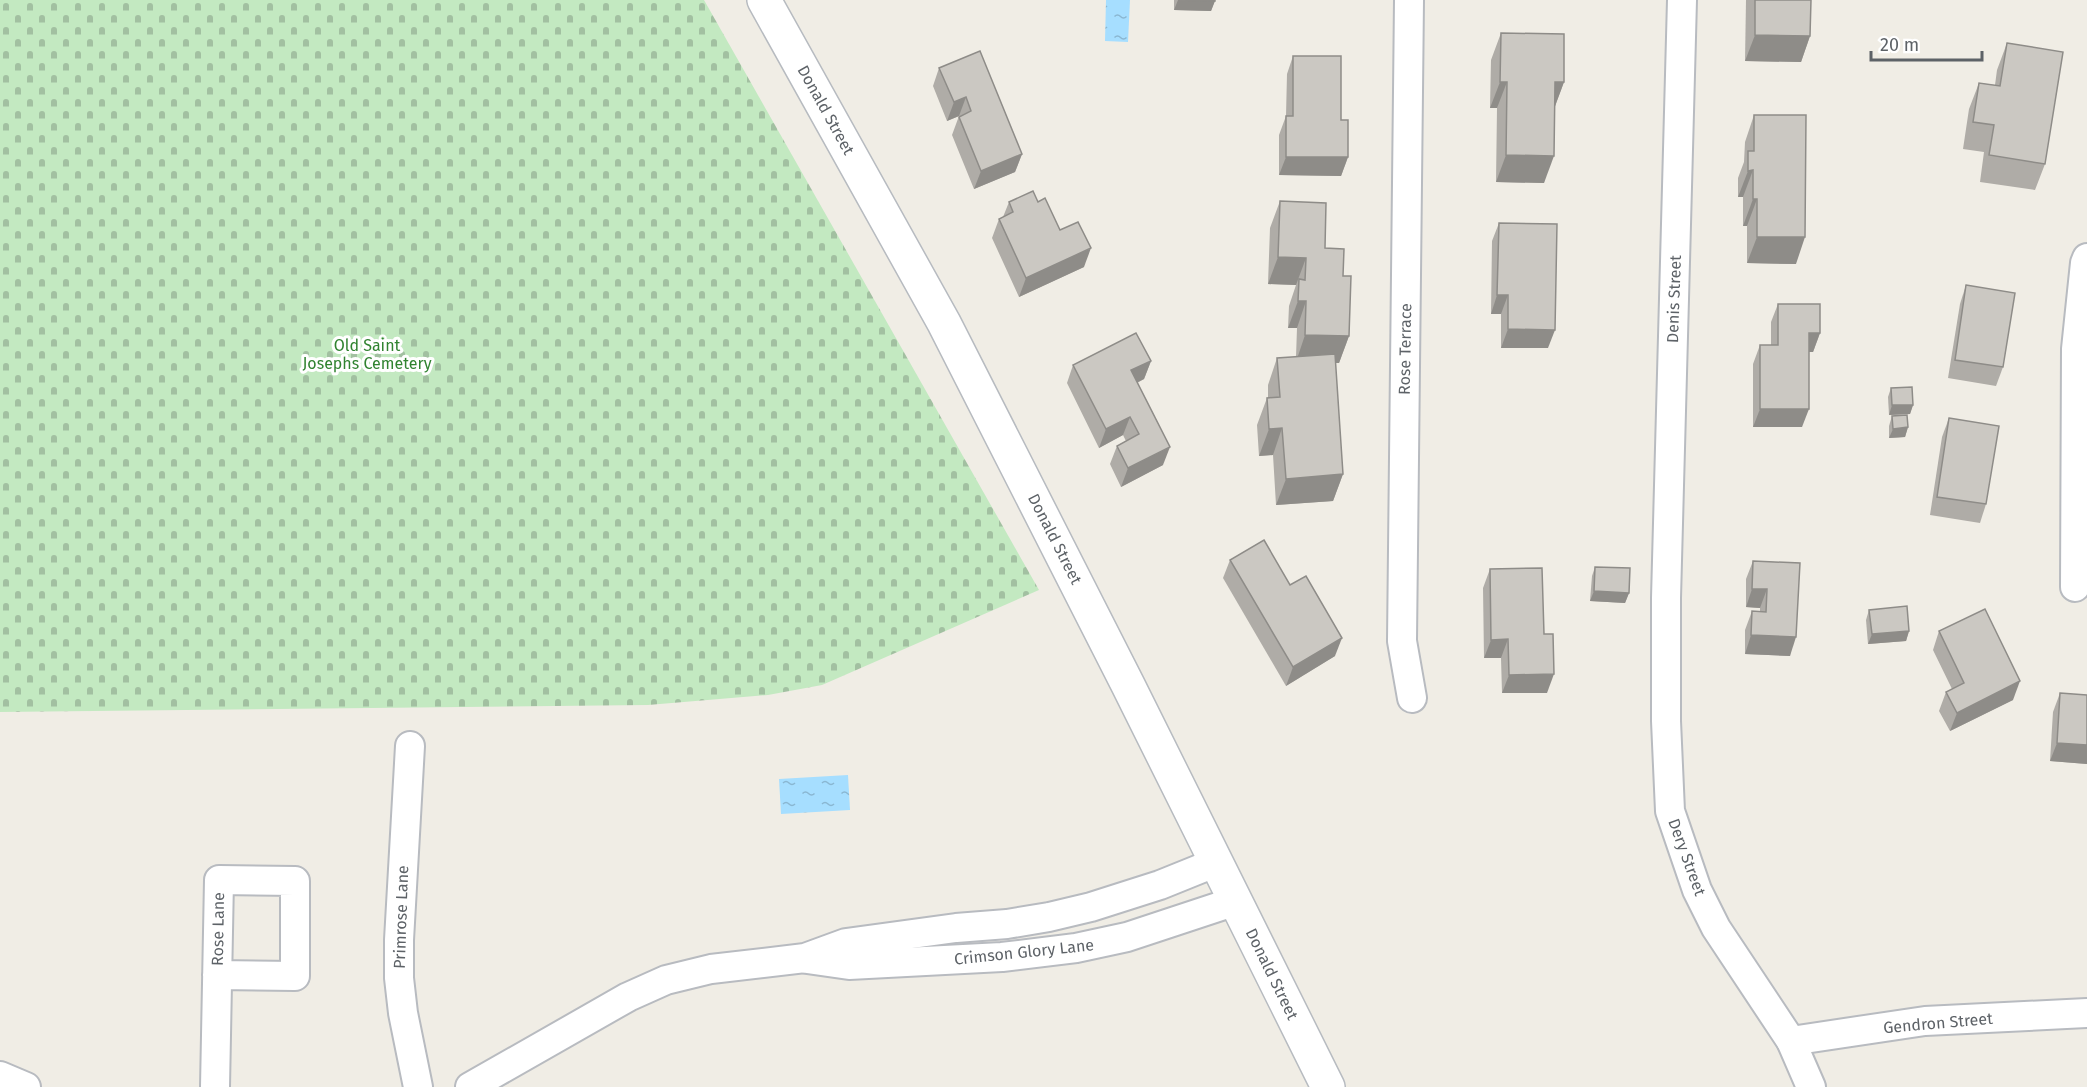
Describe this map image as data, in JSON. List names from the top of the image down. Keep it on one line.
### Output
{"streets":{"street":["Donald Street","Denis Street","Rose Terrace","Dery Street","Primrose Lane","Rose Lane","Crimson Glory Lane","Gendron Street"]},"crossings":[["Donald Street","Crimson Glory Lane"],["Denis Street","Dery Street"],["Dery Street","Gendron Street"]],"parks":["Old Saint Josephs Cemetery"],"scale_bar":"20 m"}
